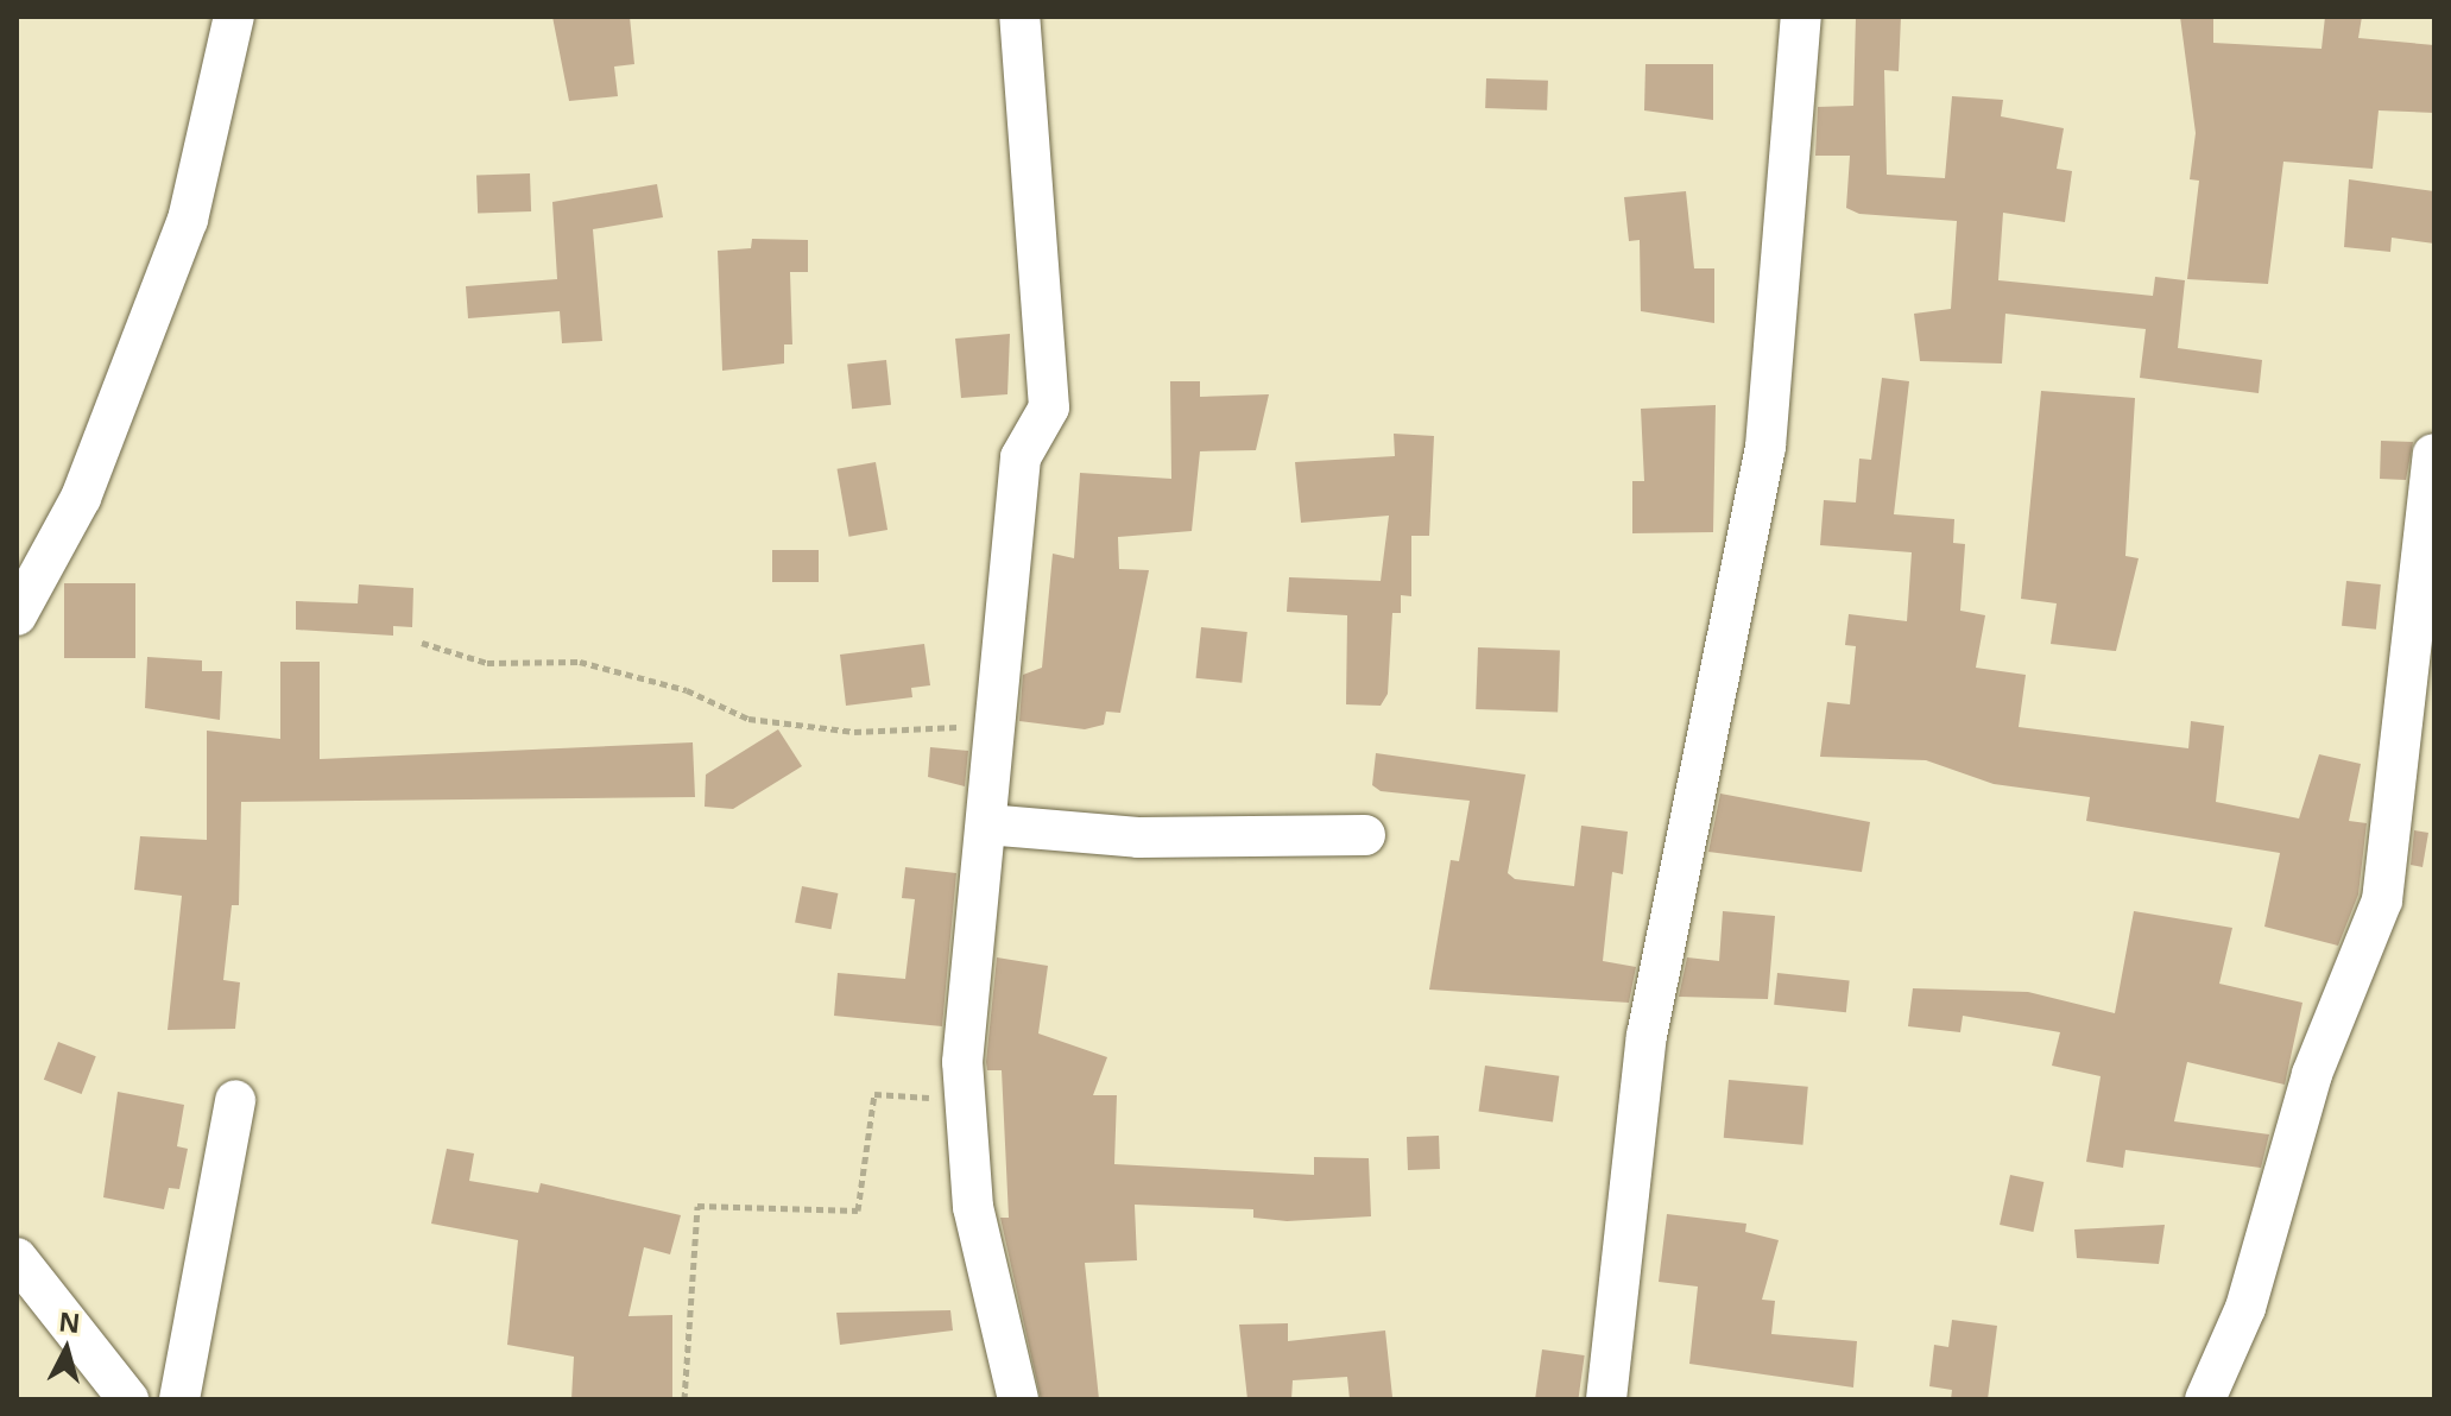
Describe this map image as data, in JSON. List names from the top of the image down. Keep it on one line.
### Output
{"north":"top"}
